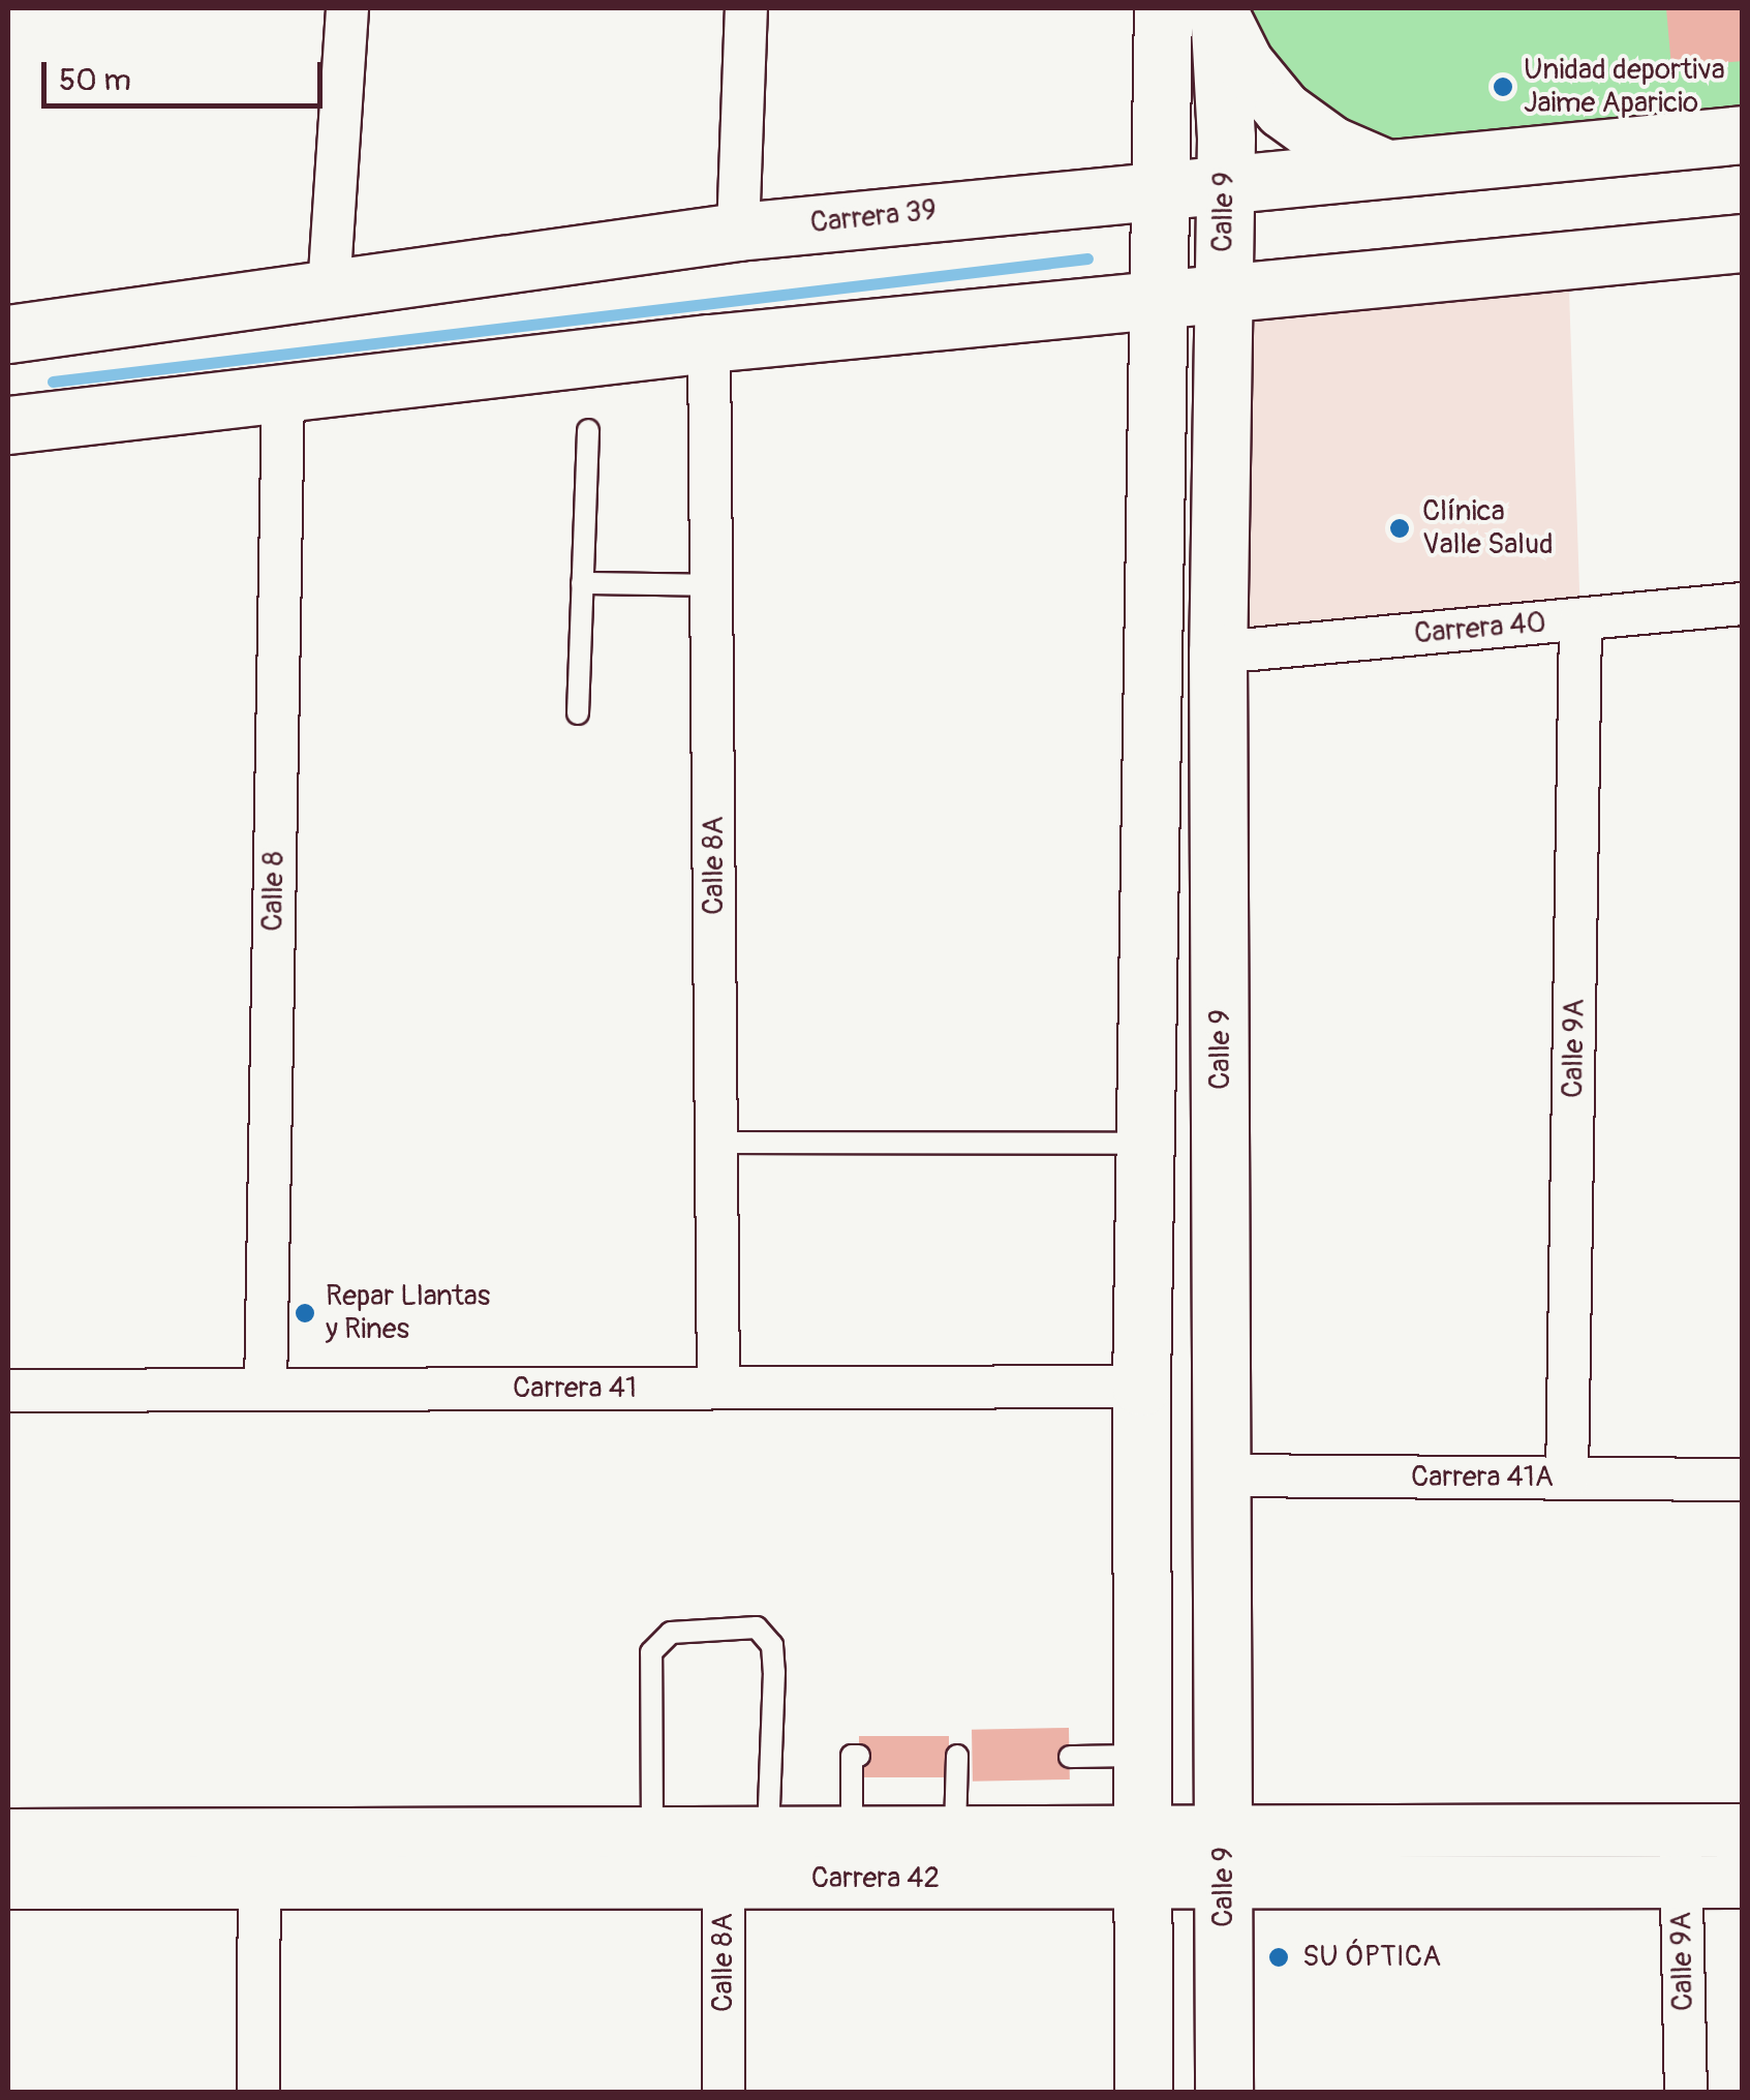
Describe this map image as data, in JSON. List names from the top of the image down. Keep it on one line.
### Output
{"streets":{"main road":["Calle 9","Carrera 39"],"street":["Carrera 40","Calle 8A","Calle 8","Calle 9A","Carrera 41","Carrera 41A","Carrera 42"]},"crossings":[["Calle 9","Carrera 39"],["Calle 9","Carrera 40"],["Calle 9","Carrera 41A"],["Calle 9","Carrera 42"],["Carrera 40","Calle 9A"],["Calle 8A","Carrera 41"],["Calle 8A","Carrera 42"],["Calle 8","Carrera 41"],["Calle 9A","Carrera 41A"],["Calle 9A","Carrera 42"]],"places":["Unidad deportiva Jaime Aparicio","Clínica Valle Salud","Repar Llantas y Rines","SU ÓPTICA"],"scale_bar":"50 m"}
